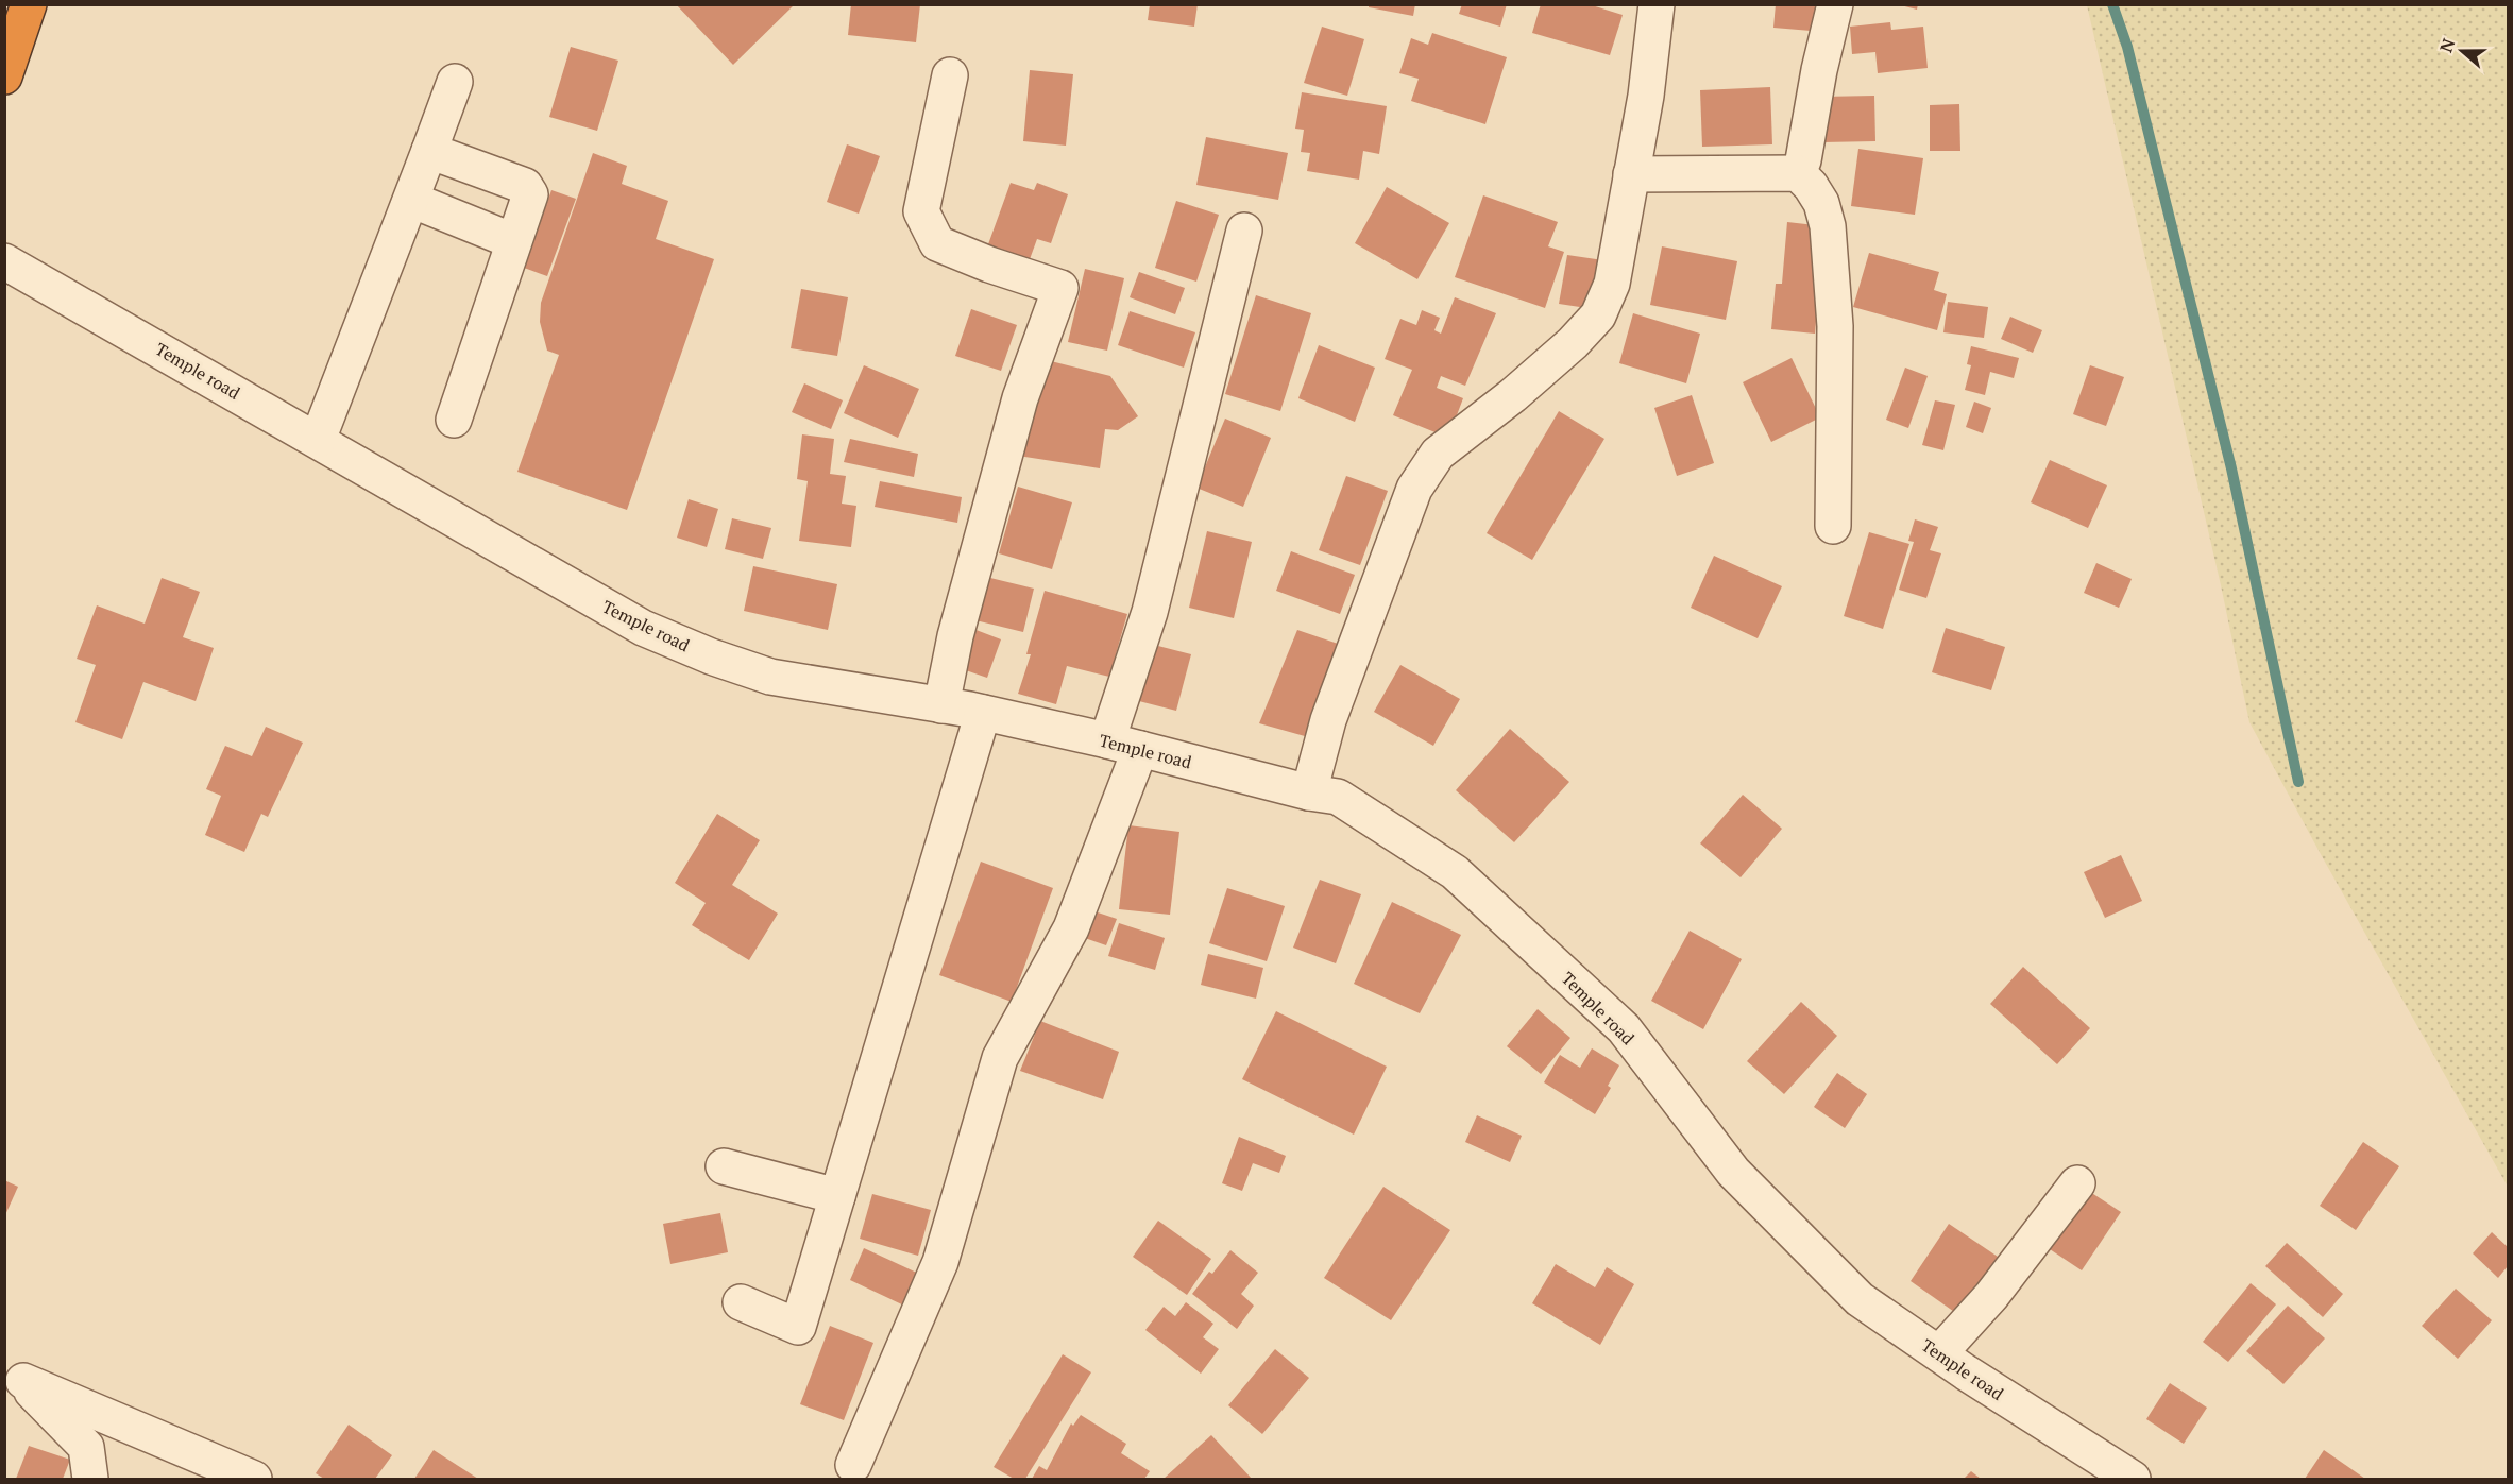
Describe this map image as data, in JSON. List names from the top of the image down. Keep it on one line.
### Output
{"streets":{"street":["Temple road"]},"north":"left"}
